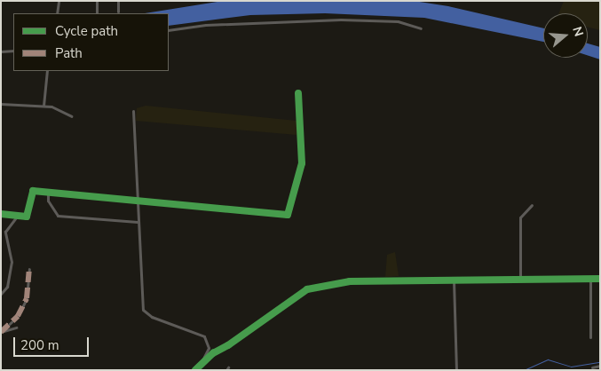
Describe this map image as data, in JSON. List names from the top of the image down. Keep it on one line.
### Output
{"legend":["Cycle path","Path"],"scale_bar":"200 m","north":"right"}
